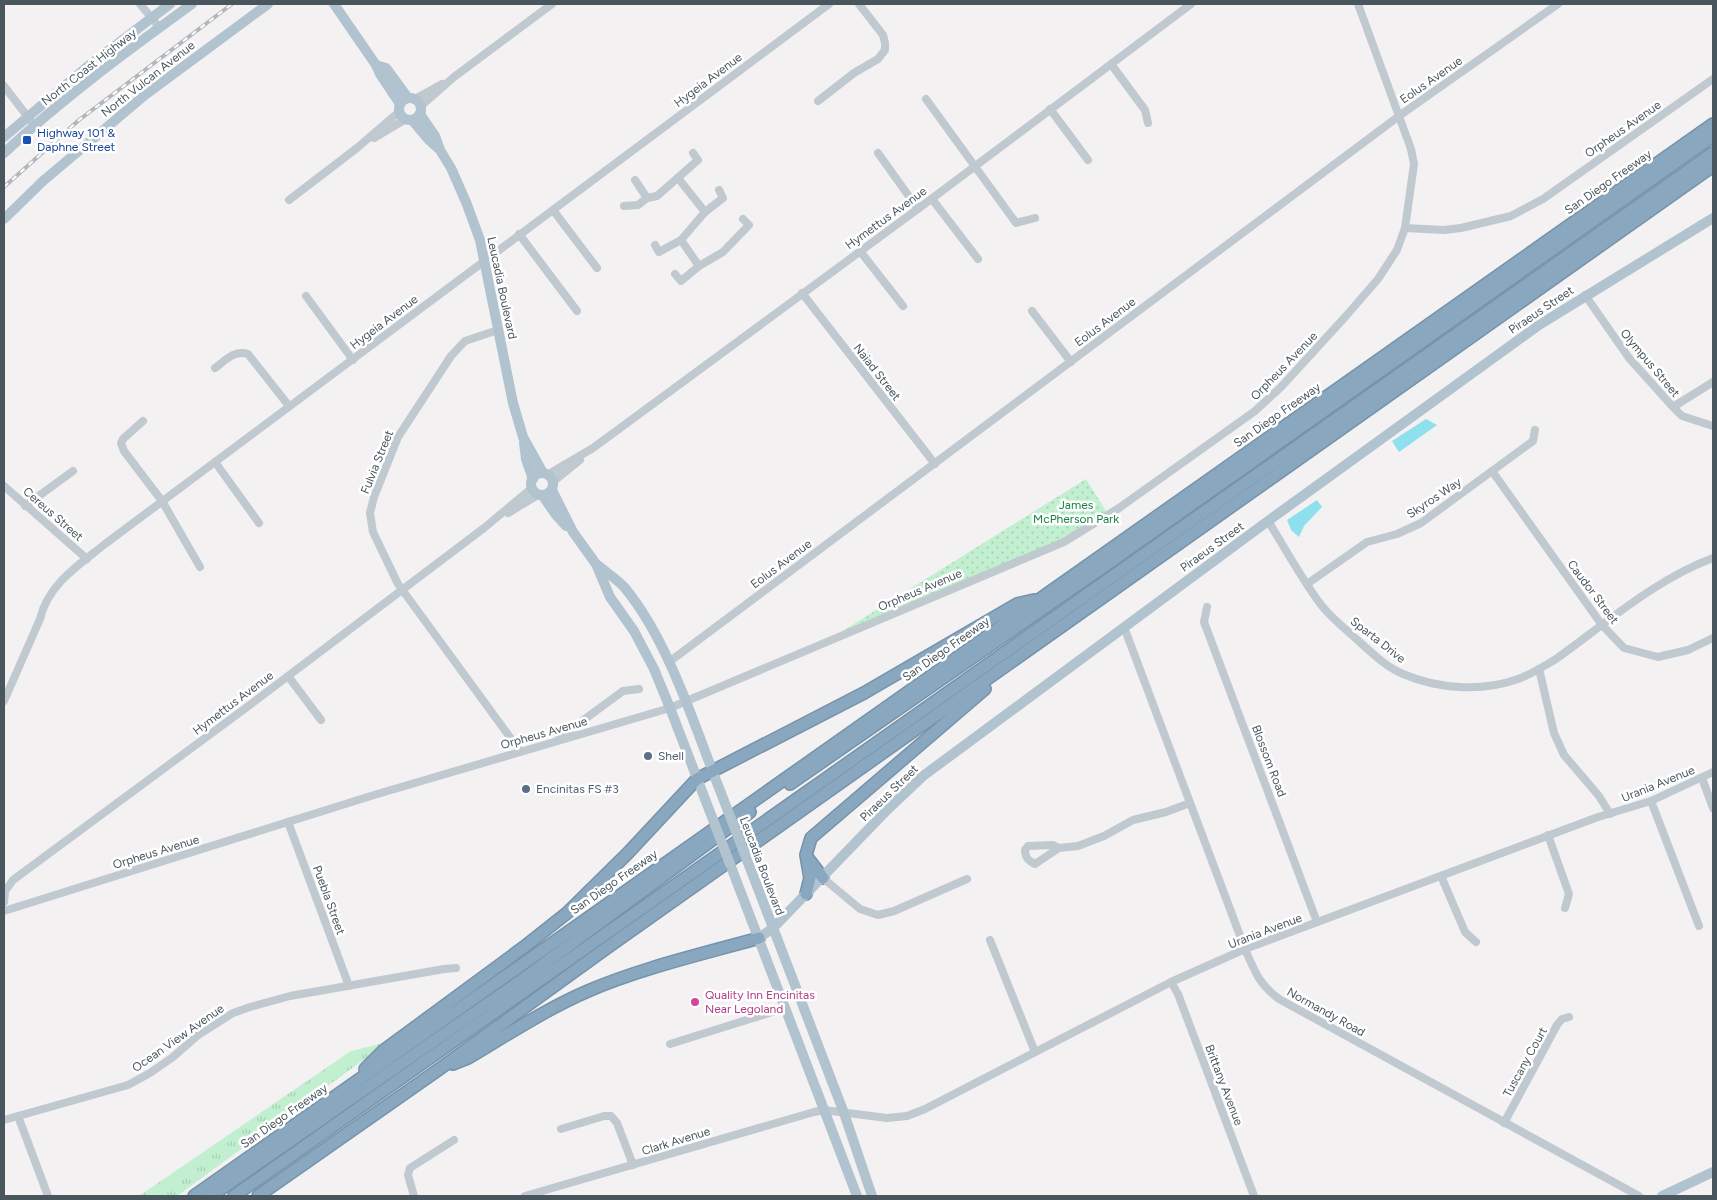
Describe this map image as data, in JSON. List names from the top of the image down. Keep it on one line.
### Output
{"streets":{"highway":["San Diego Freeway"],"main road":["North Coast Highway","North Vulcan Avenue","Leucadia Boulevard","Piraeus Street"],"street":["Hygeia Avenue","Eolus Avenue","Orpheus Avenue","Hymettus Avenue","Olympus Street","Naiad Street","Fulvia Street","Skyros Way","Cereus Street","Caudor Street","Sparta Drive","Blossom Road","Urania Avenue","Puebla Street","Normandy Road","Ocean View Avenue","Tuscany Court","Brittany Avenue","Clark Avenue"]},"crossings":[["Hygeia Avenue","Leucadia Boulevard"],["Hygeia Avenue","Cereus Street"],["Eolus Avenue","Leucadia Boulevard"],["Eolus Avenue","Naiad Street"],["Orpheus Avenue","Leucadia Boulevard"],["Orpheus Avenue","Fulvia Street"],["Orpheus Avenue","Puebla Street"],["Hymettus Avenue","Leucadia Boulevard"],["Hymettus Avenue","Naiad Street"],["Hymettus Avenue","Fulvia Street"],["Leucadia Boulevard","Piraeus Street"],["Leucadia Boulevard","Fulvia Street"],["Leucadia Boulevard","Urania Avenue"],["Leucadia Boulevard","Clark Avenue"],["Piraeus Street","Olympus Street"],["Piraeus Street","Sparta Drive"],["Piraeus Street","Normandy Road"],["Skyros Way","Caudor Street"],["Skyros Way","Sparta Drive"],["Blossom Road","Urania Avenue"],["Urania Avenue","Normandy Road"],["Urania Avenue","Brittany Avenue"],["Urania Avenue","Clark Avenue"],["Puebla Street","Ocean View Avenue"],["Normandy Road","Tuscany Court"]],"parks":["James McPherson Park"],"places":{"transit":["Highway 101 & Daphne Street"],"other":["Shell","Encinitas FS #3","Quality Inn Encinitas Near Legoland"]}}
